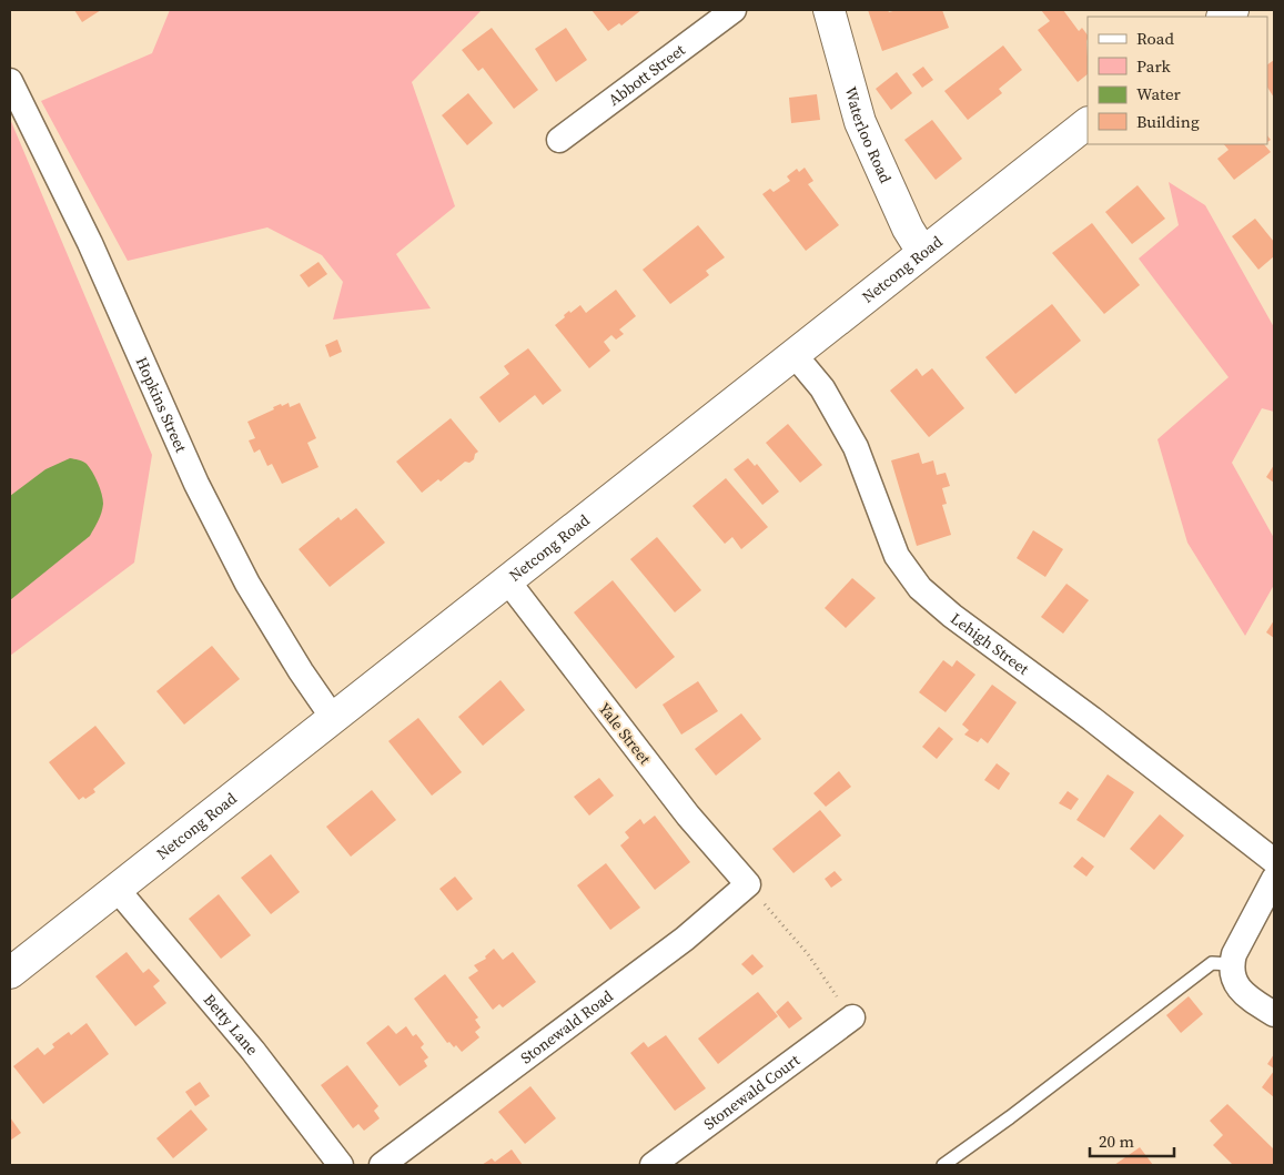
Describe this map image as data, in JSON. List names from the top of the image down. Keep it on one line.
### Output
{"streets":{"street":["Abbott Street","Waterloo Road","Netcong Road","Hopkins Street","Lehigh Street","Yale Street","Betty Lane","Stonewald Road","Stonewald Court"]},"crossings":[["Waterloo Road","Netcong Road"],["Netcong Road","Hopkins Street"],["Netcong Road","Lehigh Street"],["Netcong Road","Yale Street"],["Netcong Road","Betty Lane"],["Yale Street","Stonewald Road"]],"legend":["Road","Park","Water","Building"],"scale_bar":"20 m"}
